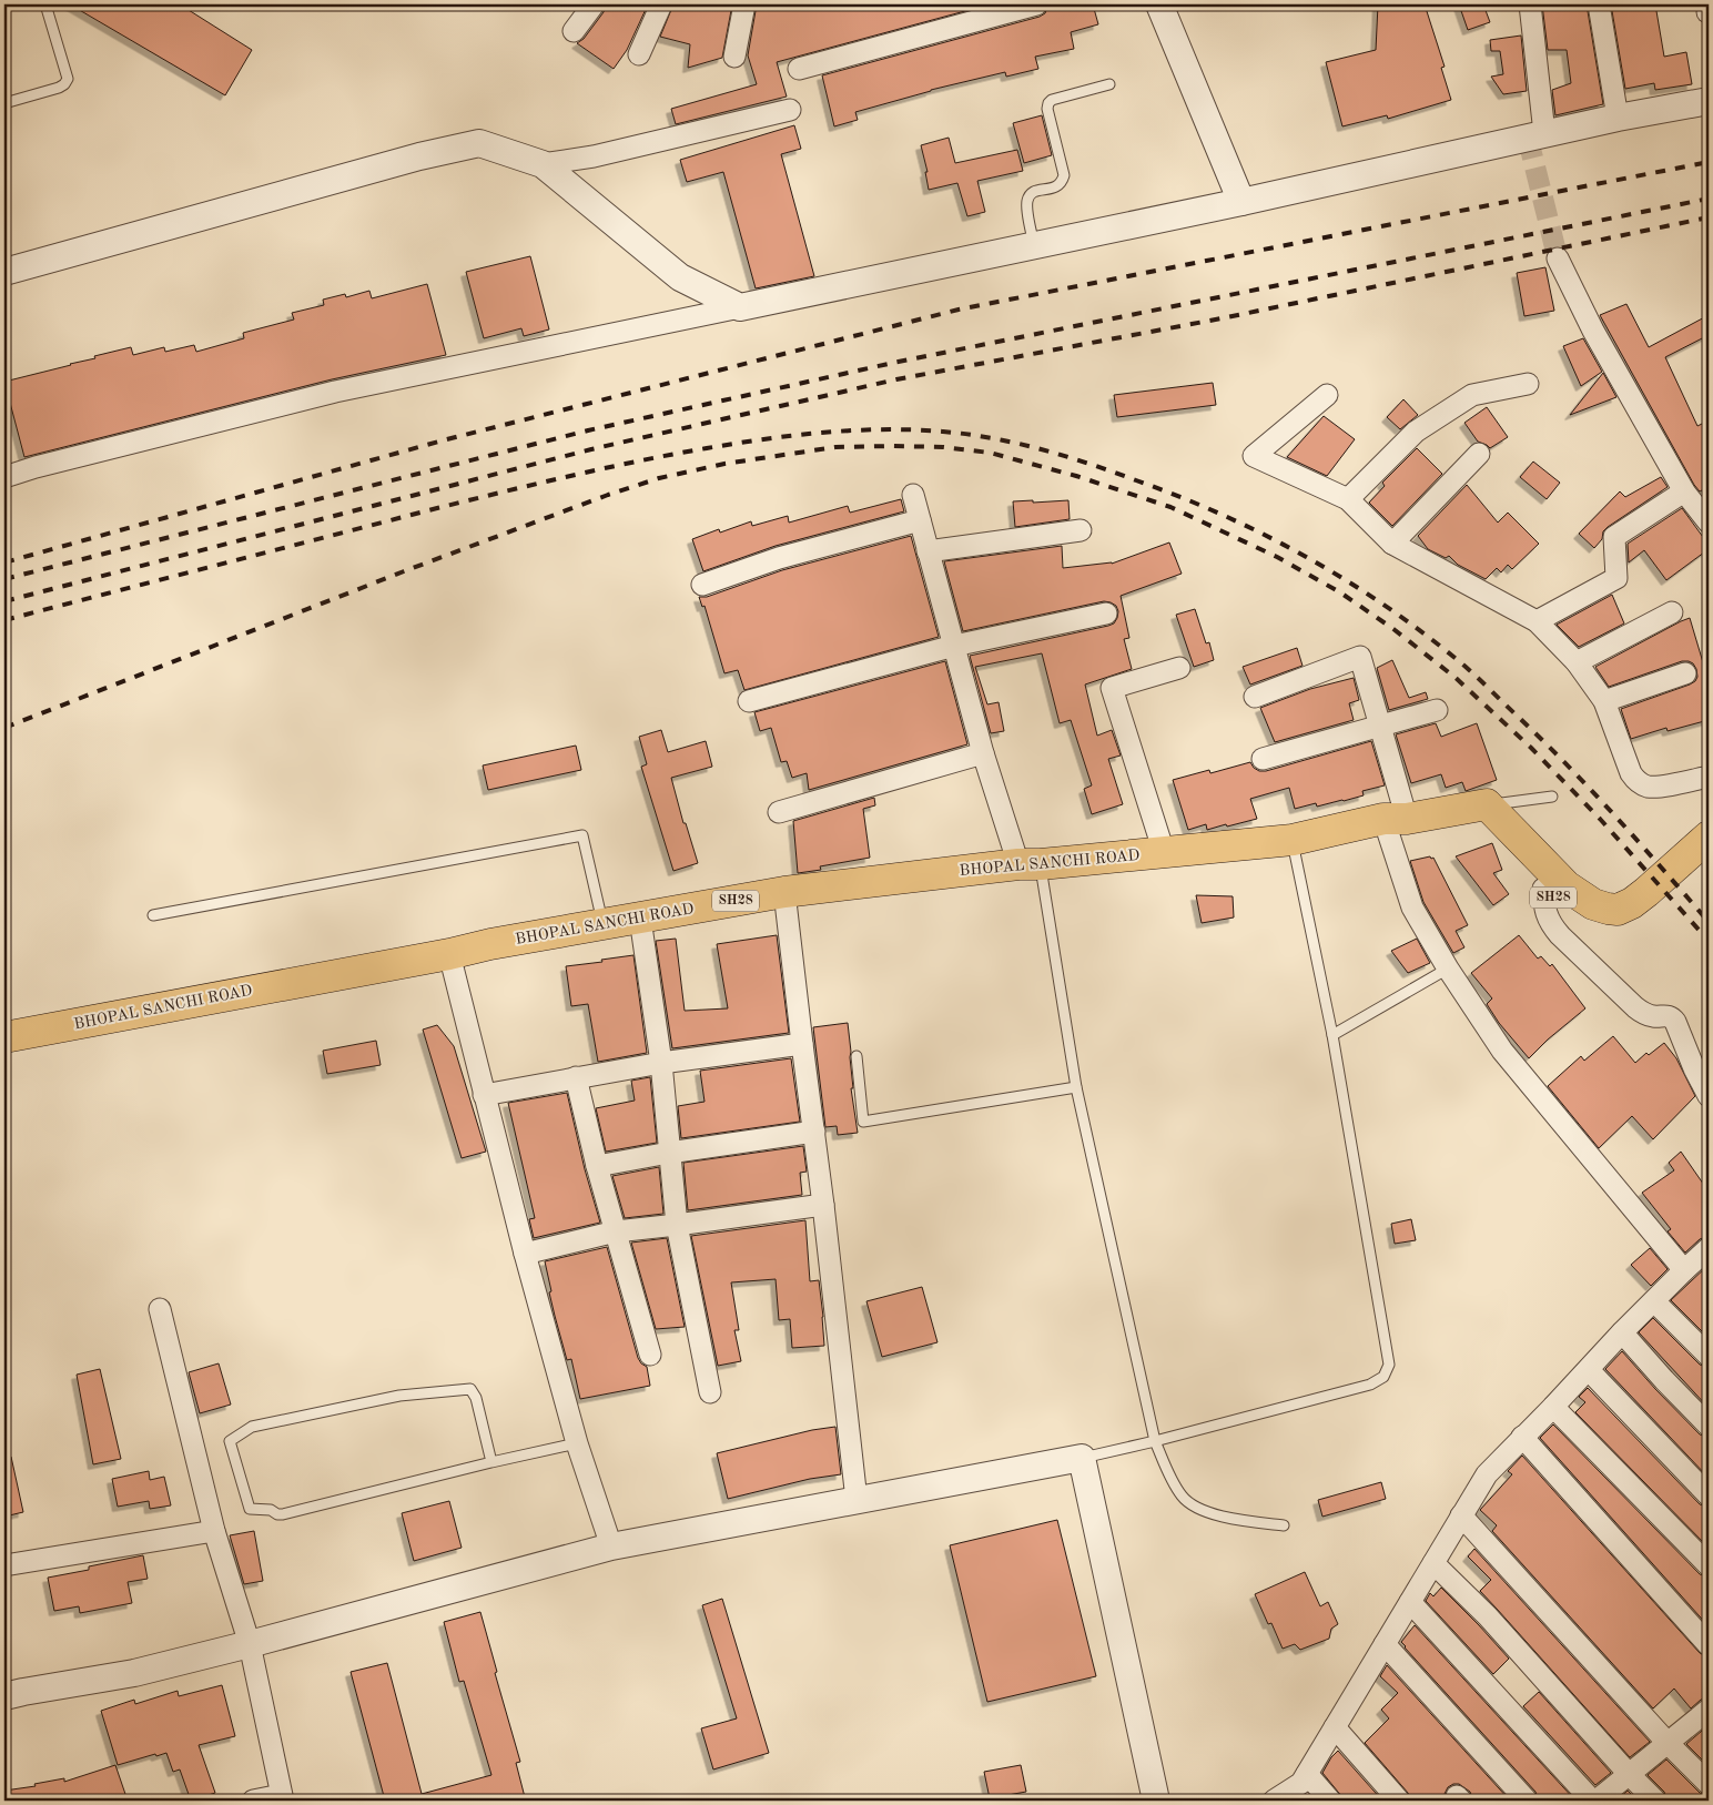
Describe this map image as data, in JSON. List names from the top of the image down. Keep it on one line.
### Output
{"streets":{"main road":["BHOPAL SANCHI ROAD","SH28"]},"crossings":[["BHOPAL SANCHI ROAD","SH28"]]}
